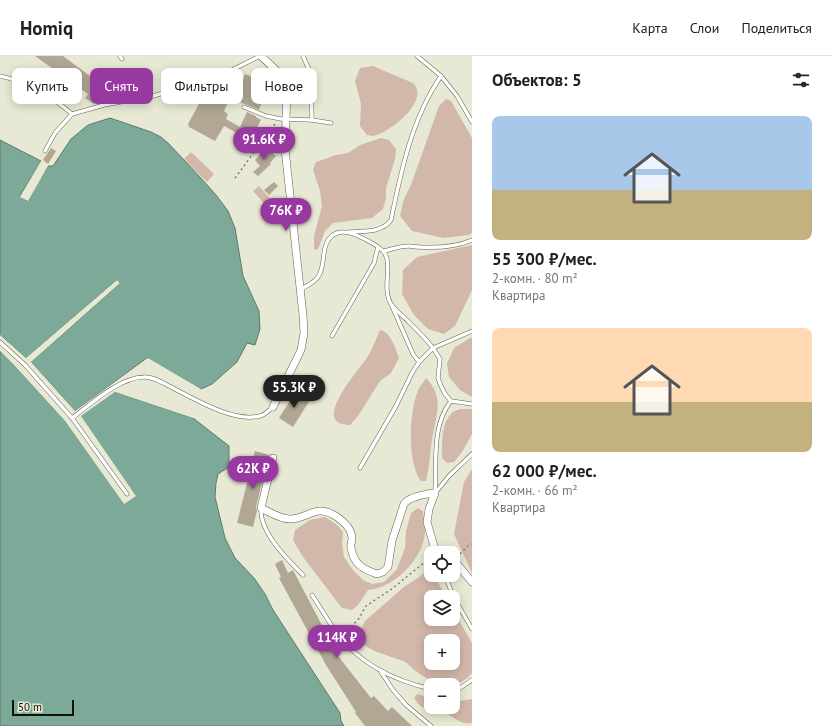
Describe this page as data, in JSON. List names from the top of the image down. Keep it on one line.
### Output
{"scale_bar":"50 m","page":{"header":"Homiq","nav":["Карта","Слои","Поделиться"],"heading":"Объектов: 5","chip":["Купить","Снять","Фильтры","Новое"],"list":[{"name":"55 300 ₽/мес.","note":"2-комн. · 80 m² · Квартира"},{"name":"62 000 ₽/мес.","note":"2-комн. · 66 m² · Квартира"}],"price":["91.6K ₽","76K ₽","55.3K ₽","62K ₽","114K ₽"],"map_buttons":["+","−"],"scale":"50 m"}}
